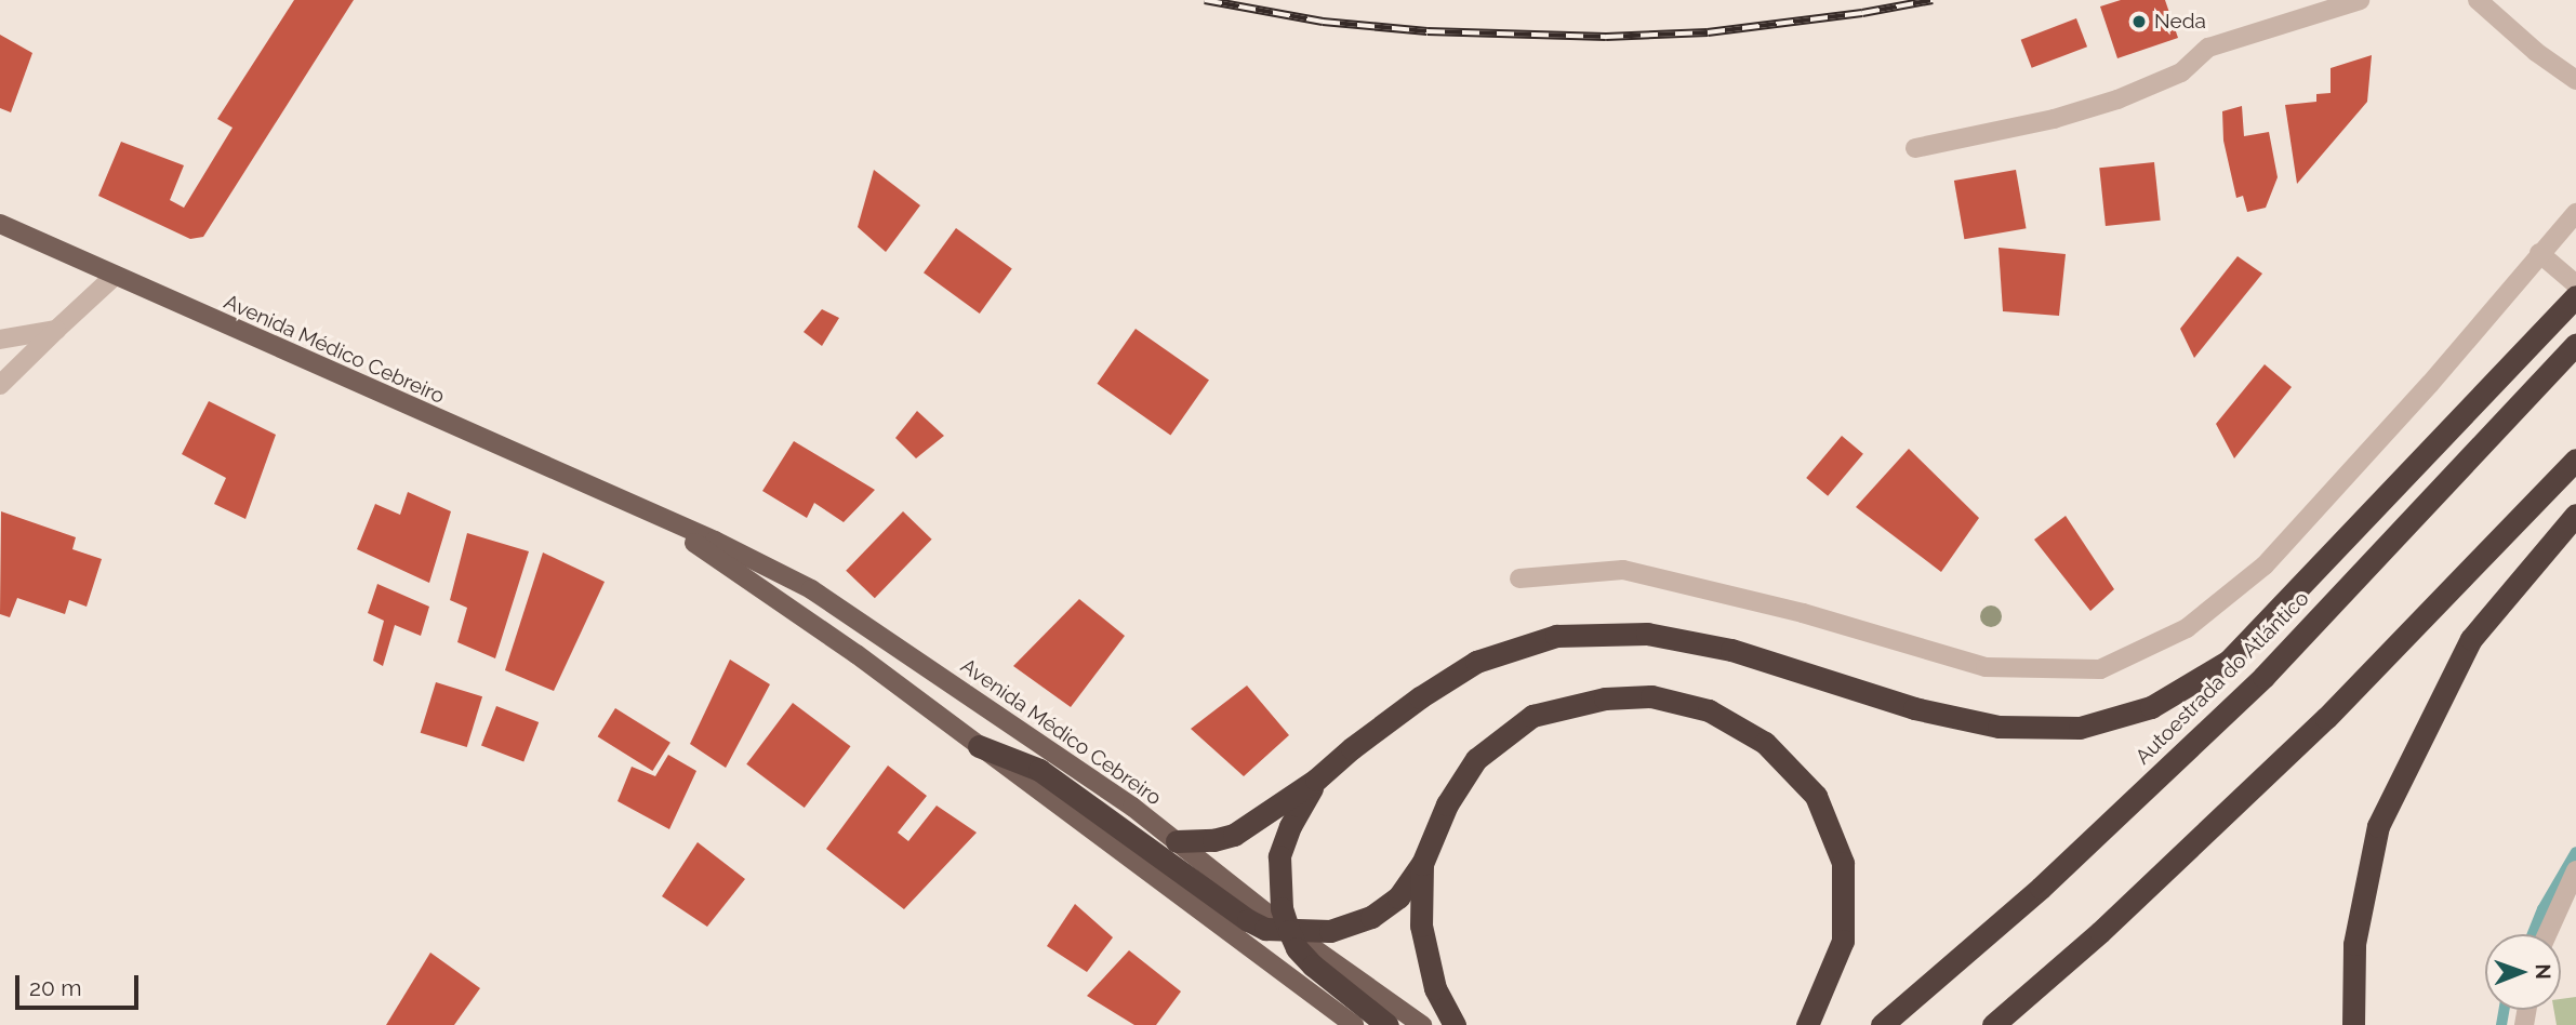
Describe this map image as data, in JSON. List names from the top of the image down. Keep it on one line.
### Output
{"streets":{"highway":["Autoestrada do Atlántico"],"main road":["Avenida Médico Cebreiro"]},"places":["Neda"],"scale_bar":"20 m","north":"right"}
